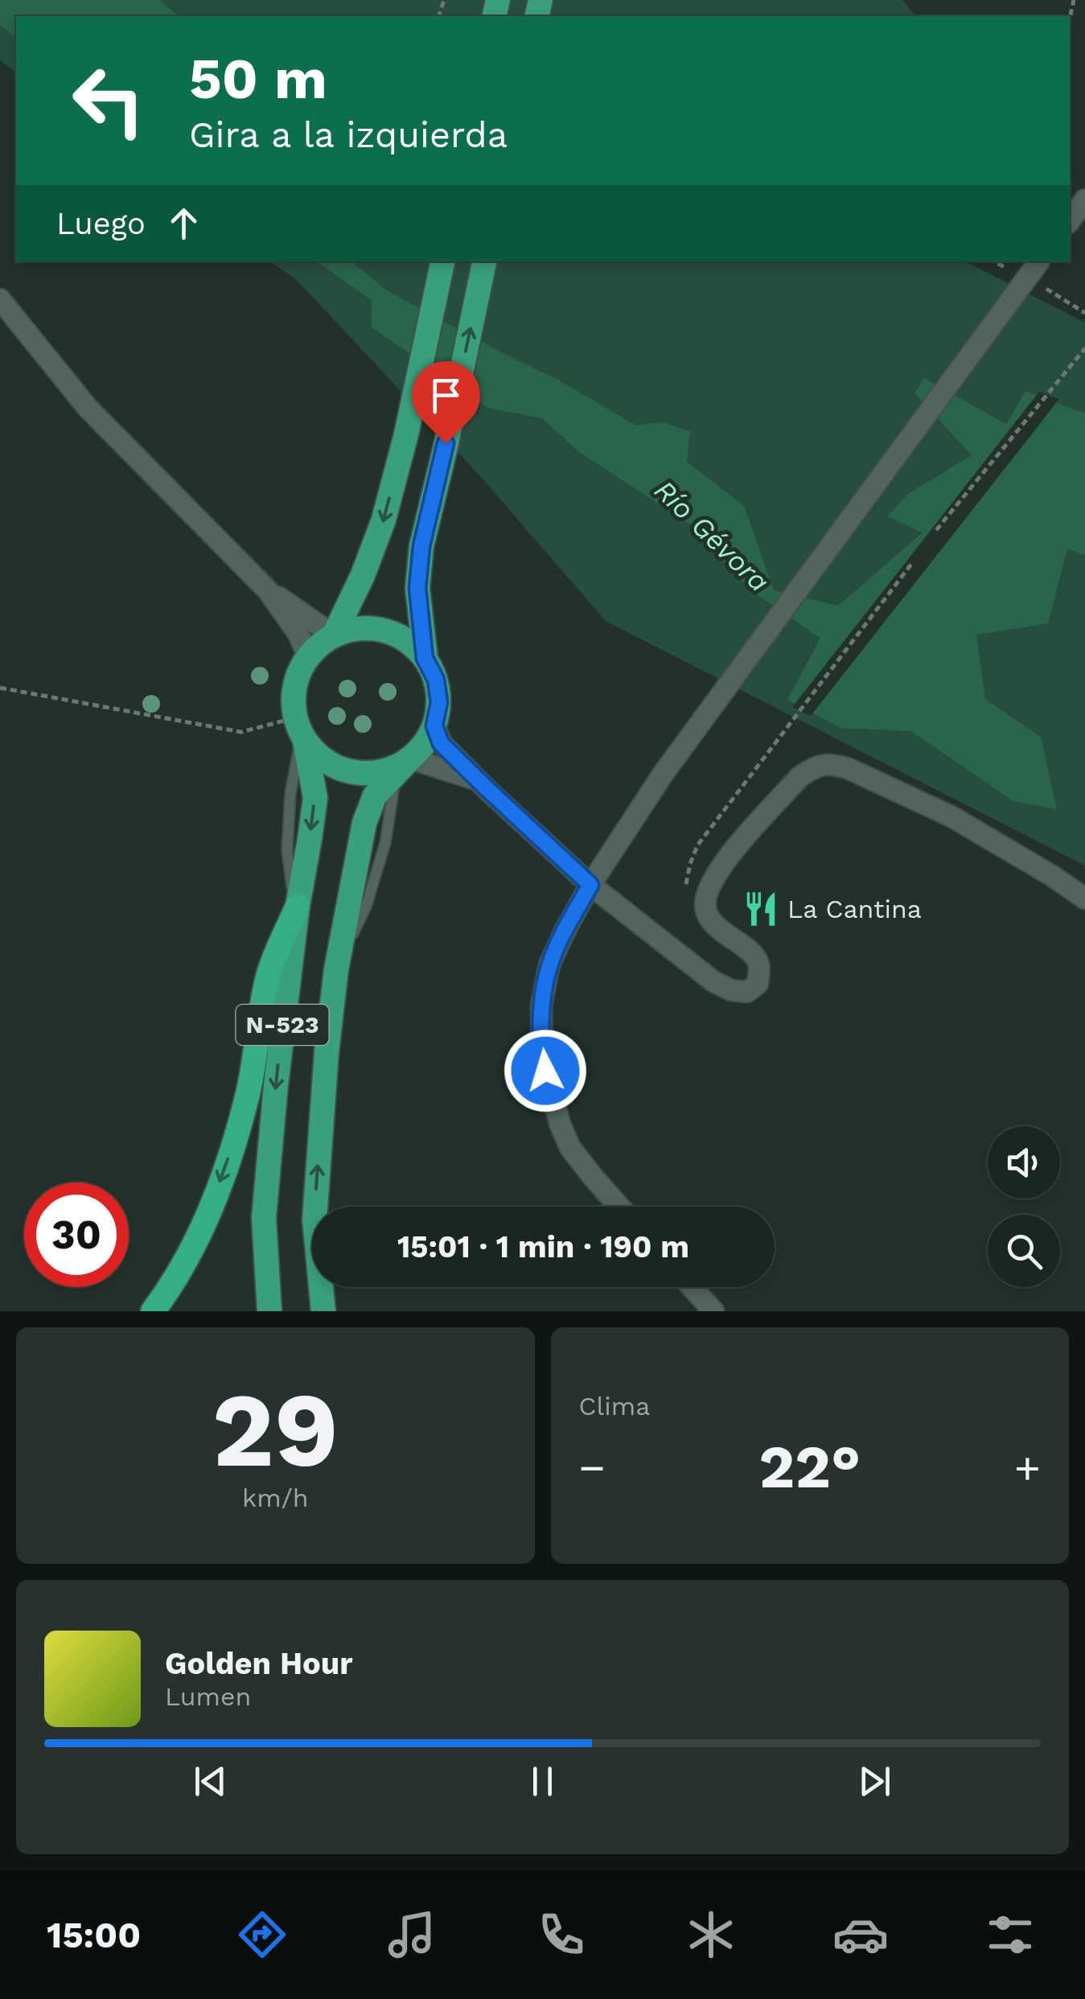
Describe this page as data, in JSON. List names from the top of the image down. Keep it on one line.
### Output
{"streets":{"highway":["N-523"]},"water":["Río Gévora"],"places":{"restaurant":["La Cantina"]},"page":{"turn":["50 m","Gira a la izquierda"],"then":"Luego","limit":"30","trip":"15:01 · 1 min · 190 m","tile":[["29","km/h"],"Clima"],"heat":["−","22°","+"],"song":["Golden Hour","Lumen"],"tabs":"15:00"}}
